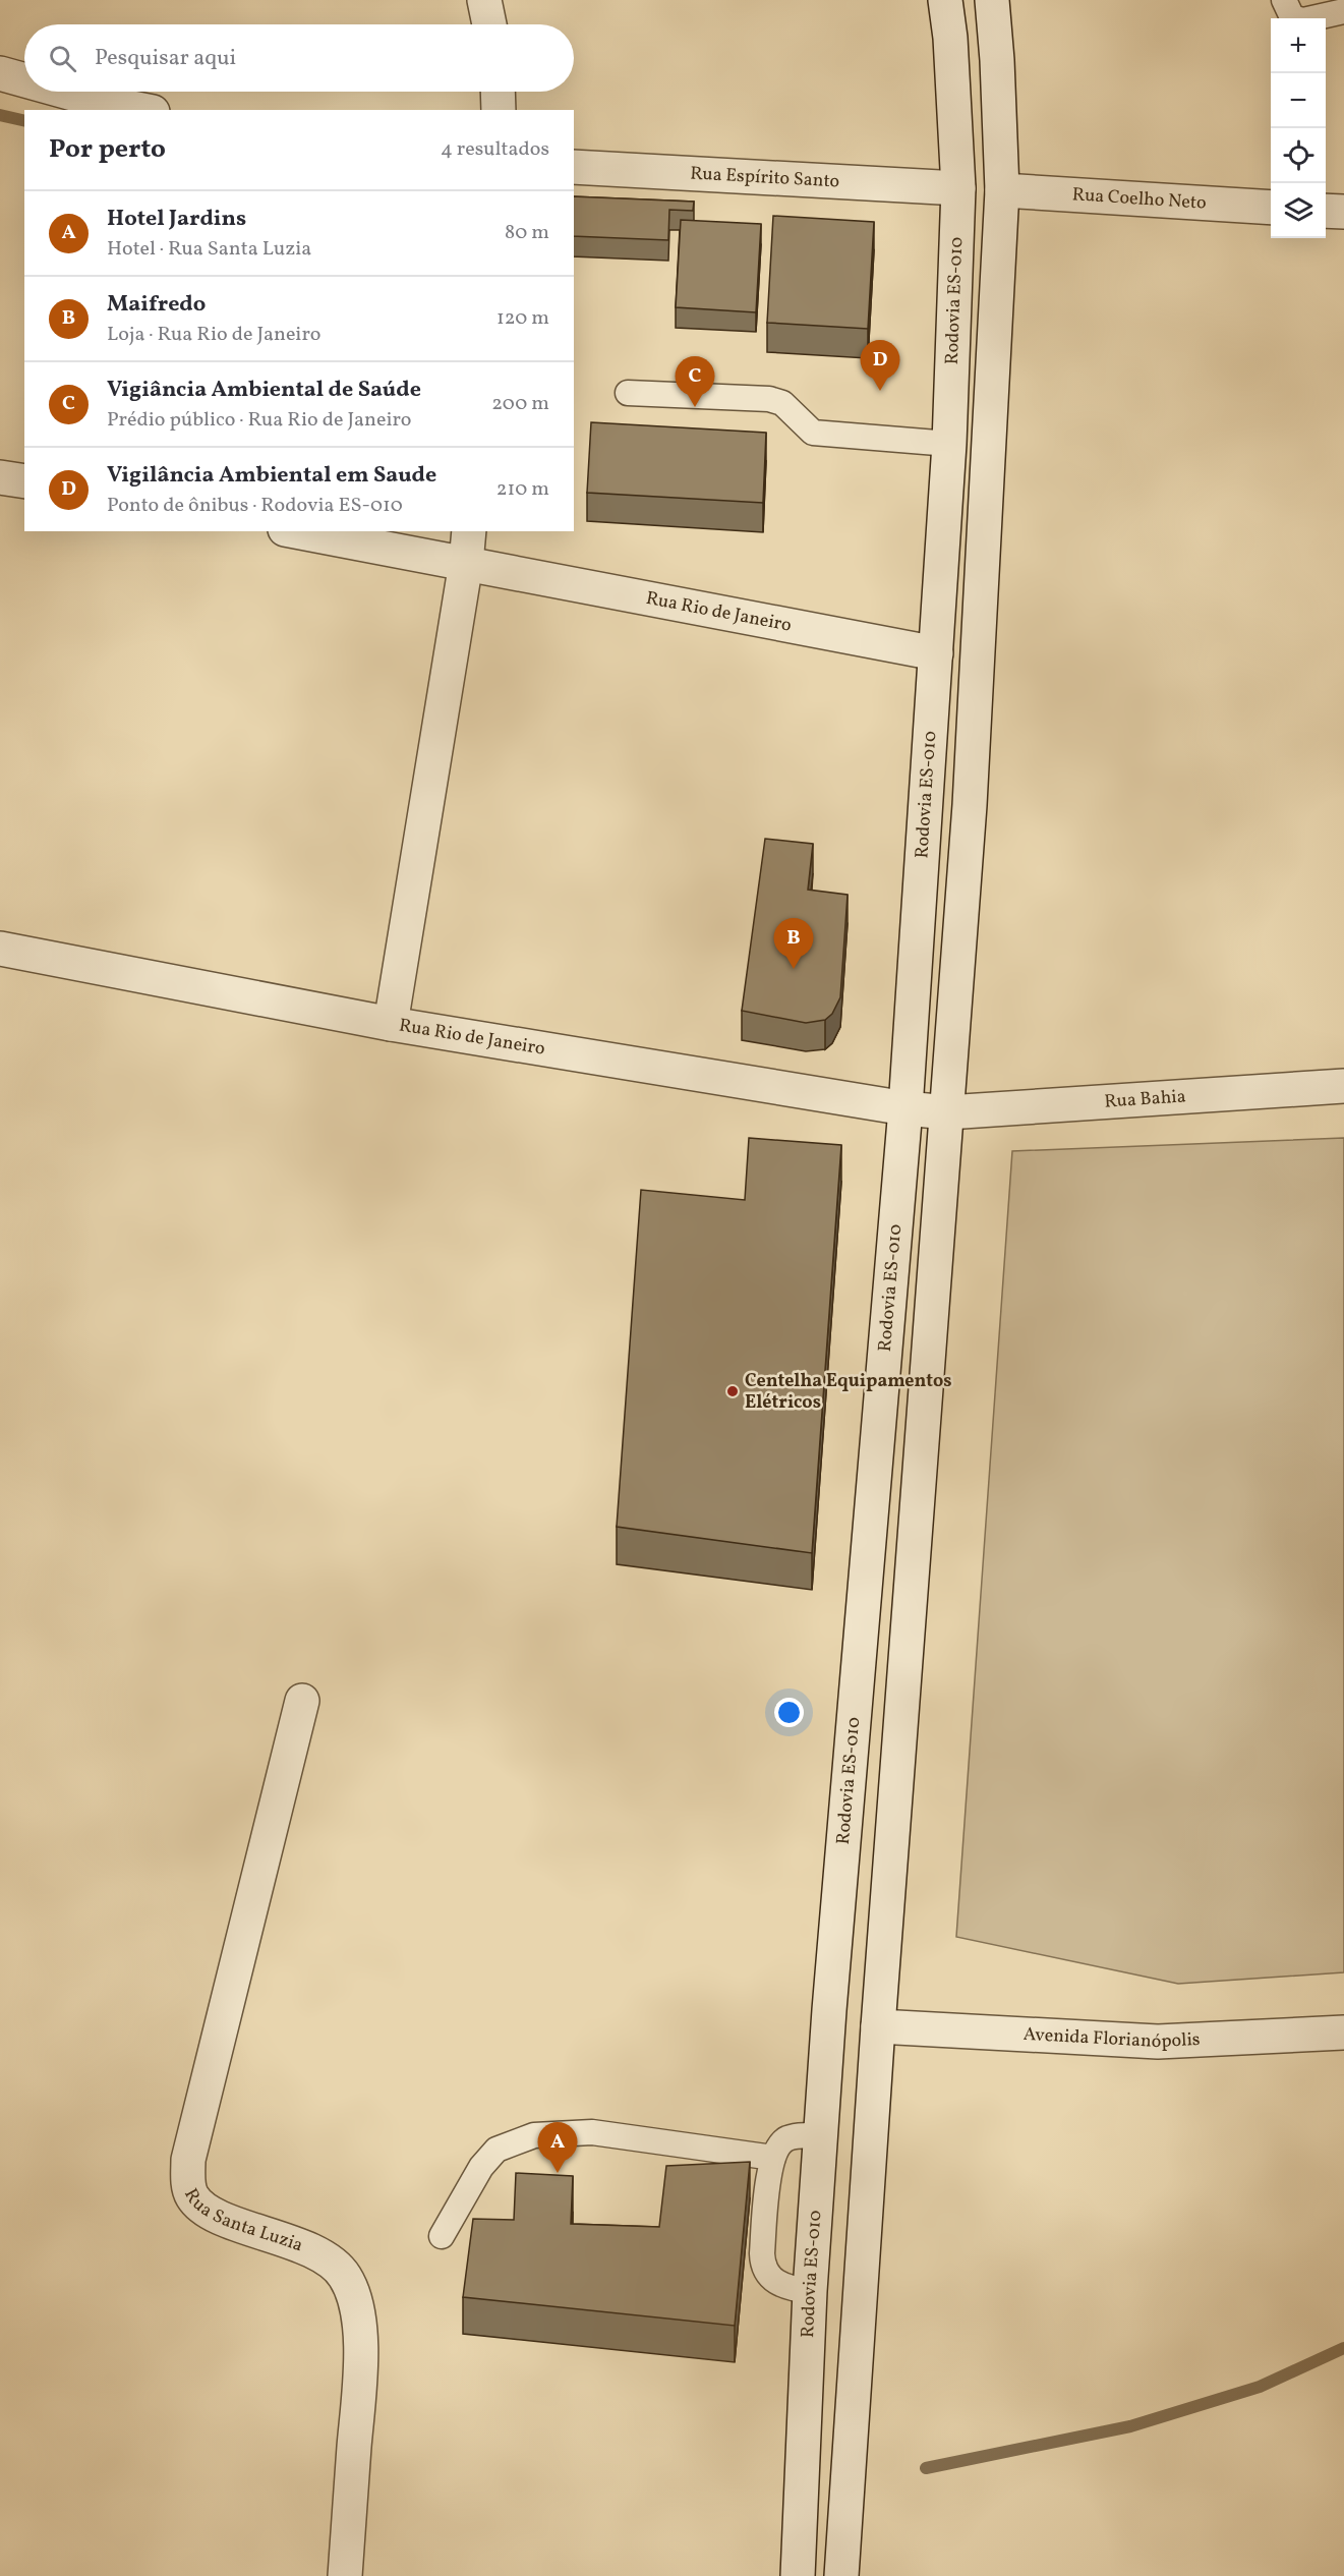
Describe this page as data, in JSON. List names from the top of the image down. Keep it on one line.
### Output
{"streets":{"main road":["Rua Espírito Santo","Rua Coelho Neto","Rodovia ES-010","Rua Rio de Janeiro","Rua Bahia","Avenida Florianópolis","Rua Santa Luzia"]},"crossings":[["Rua Espírito Santo","Rodovia ES-010"],["Rodovia ES-010","Rua Rio de Janeiro"],["Rua Rio de Janeiro","Rua Bahia"]],"places":["Centelha Equipamentos Elétricos"],"page":{"map_buttons":["+","−"],"search":"Pesquisar aqui","heading":["Por perto","4 resultados"],"list":[{"mark":"A","name":"Hotel Jardins","note":"Hotel · Rua Santa Luzia","value":"80 m"},{"mark":"B","name":"Maifredo","note":"Loja · Rua Rio de Janeiro","value":"120 m"},{"mark":"C","name":"Vigiância Ambiental de Saúde","note":"Prédio público · Rua Rio de Janeiro","value":"200 m"},{"mark":"D","name":"Vigilância Ambiental em Saude","note":"Ponto de ônibus · Rodovia ES-010","value":"210 m"}],"pins":["D","C","B","A"]}}
